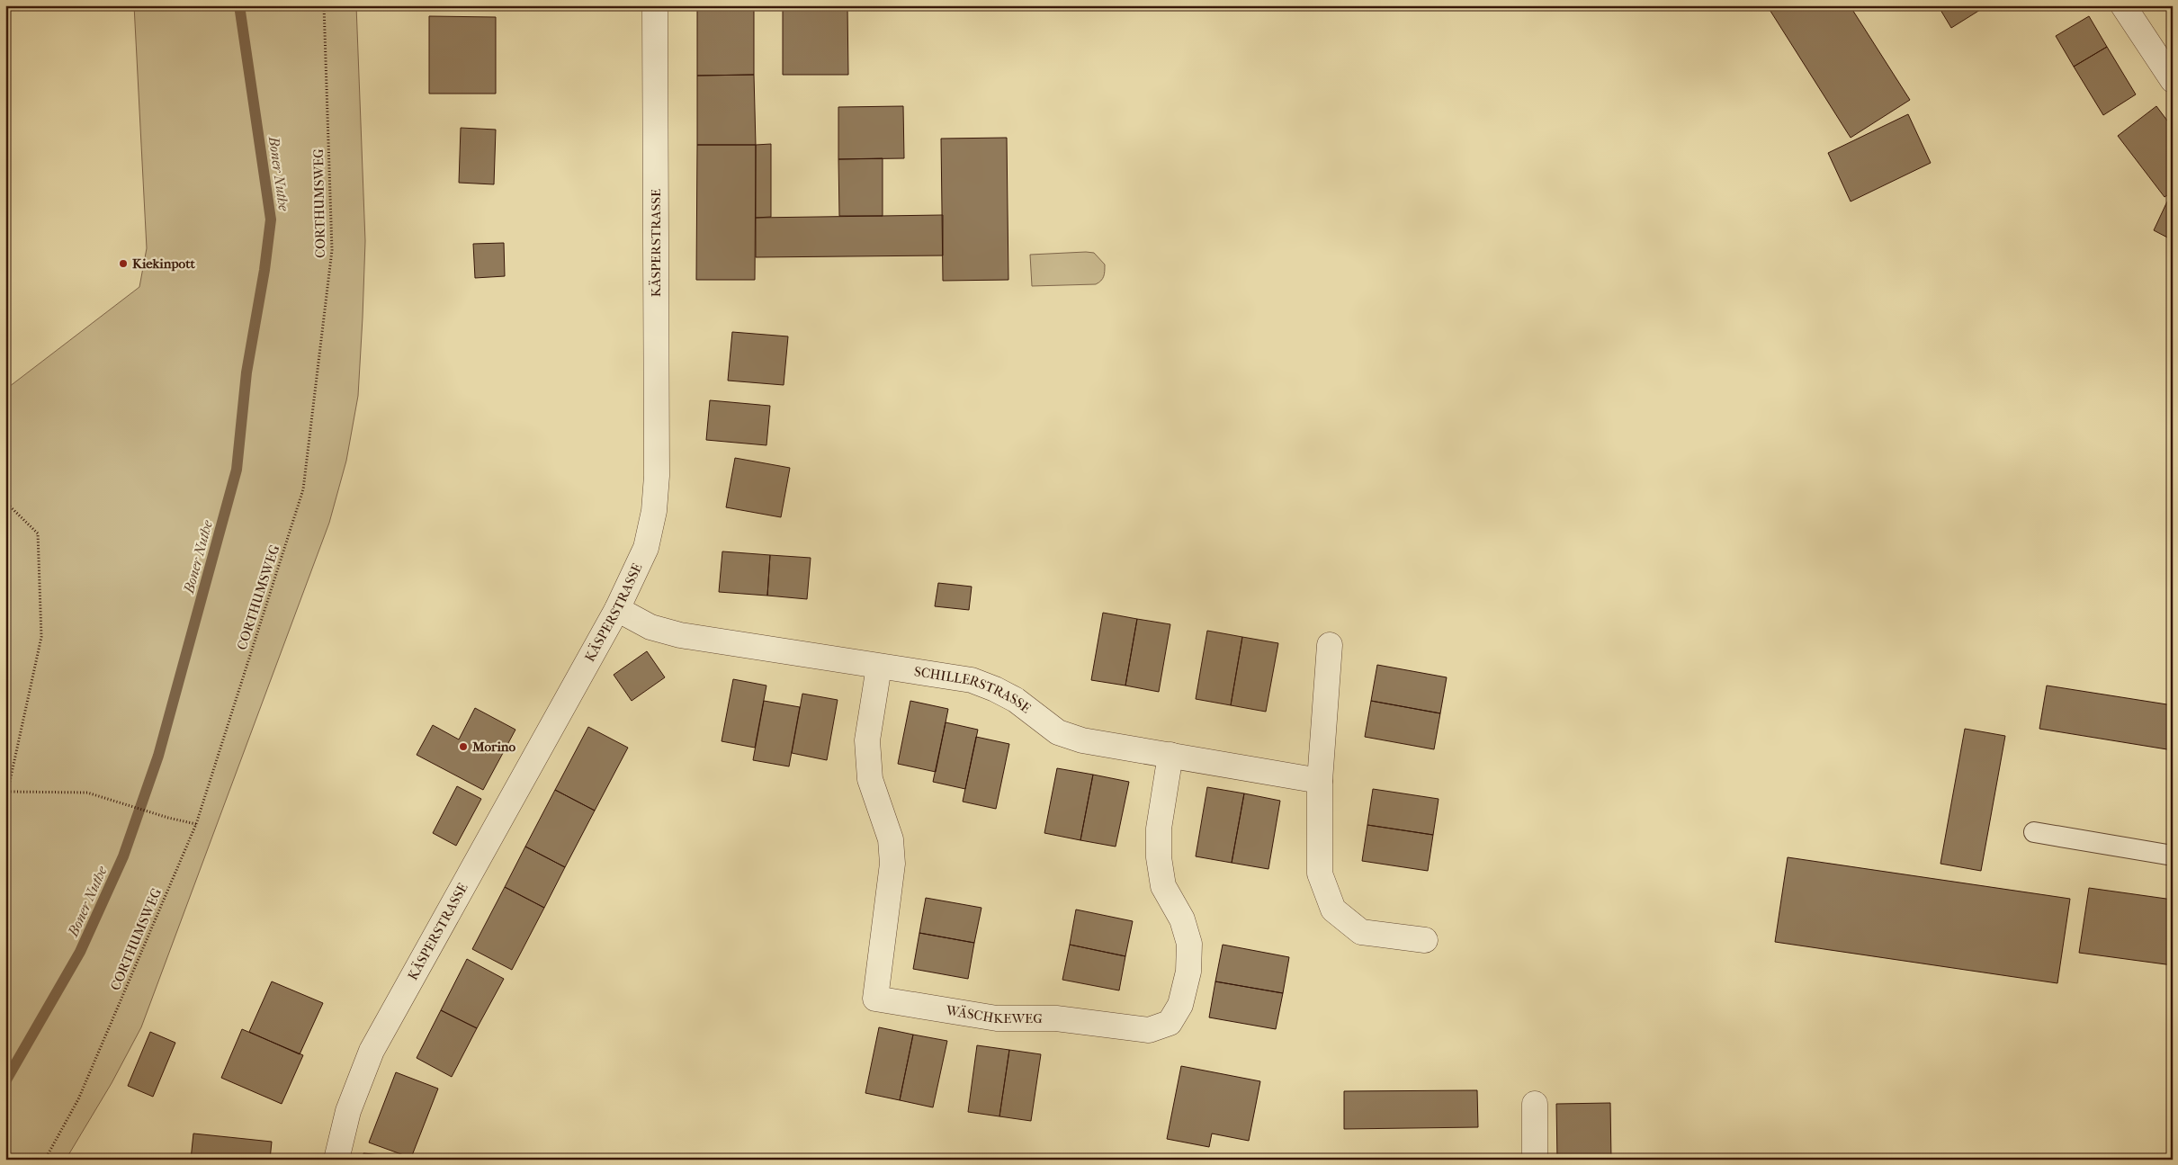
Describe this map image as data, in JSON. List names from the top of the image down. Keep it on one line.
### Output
{"streets":{"street":["KÄSPERSTRASSE","SCHILLERSTRASSE","WÄSCHKEWEG"],"path":["CORTHUMSWEG"]},"crossings":[["KÄSPERSTRASSE","SCHILLERSTRASSE"],["SCHILLERSTRASSE","WÄSCHKEWEG"]],"water":["Boner Nuthe"],"places":["Kiekinpott","Morino"]}
